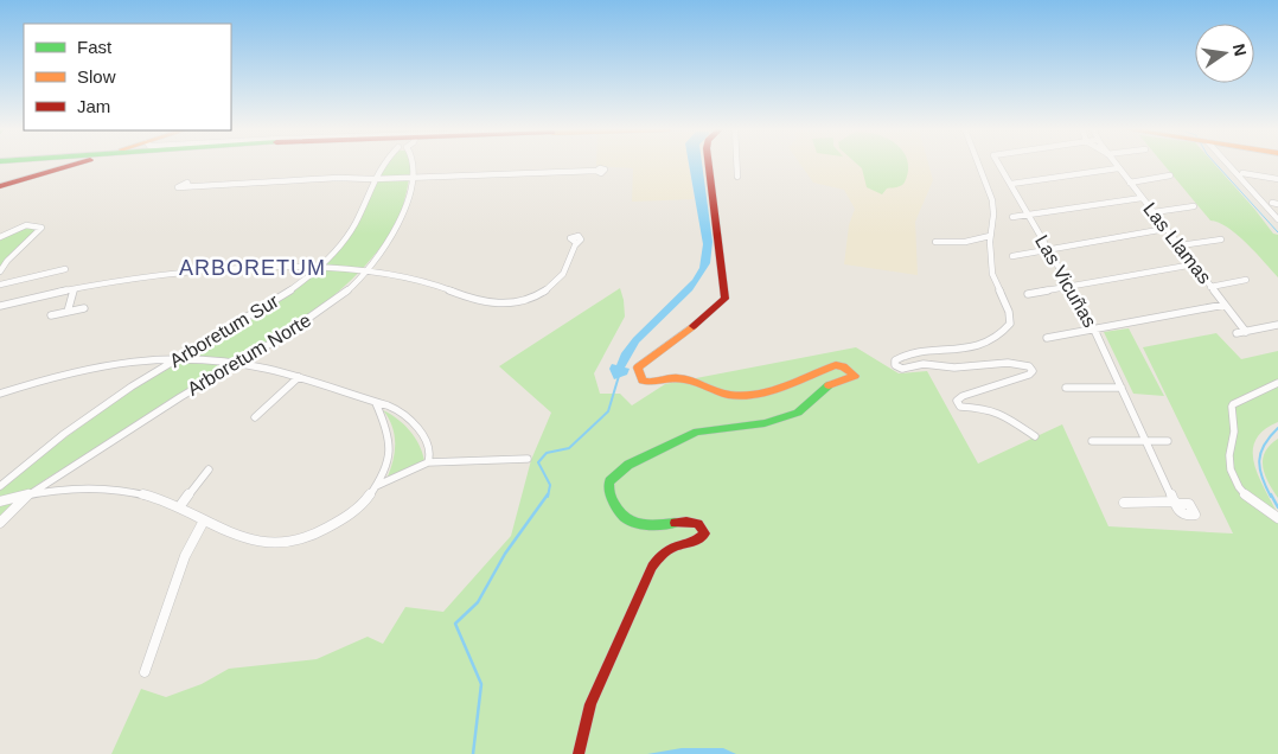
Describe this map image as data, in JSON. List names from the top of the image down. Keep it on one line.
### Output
{"streets":{"street":["Las Llamas","Las Vicuñas","Arboretum Sur","Arboretum Norte"]},"districts":["ARBORETUM"],"legend":["Fast","Slow","Jam"],"north":"right"}
